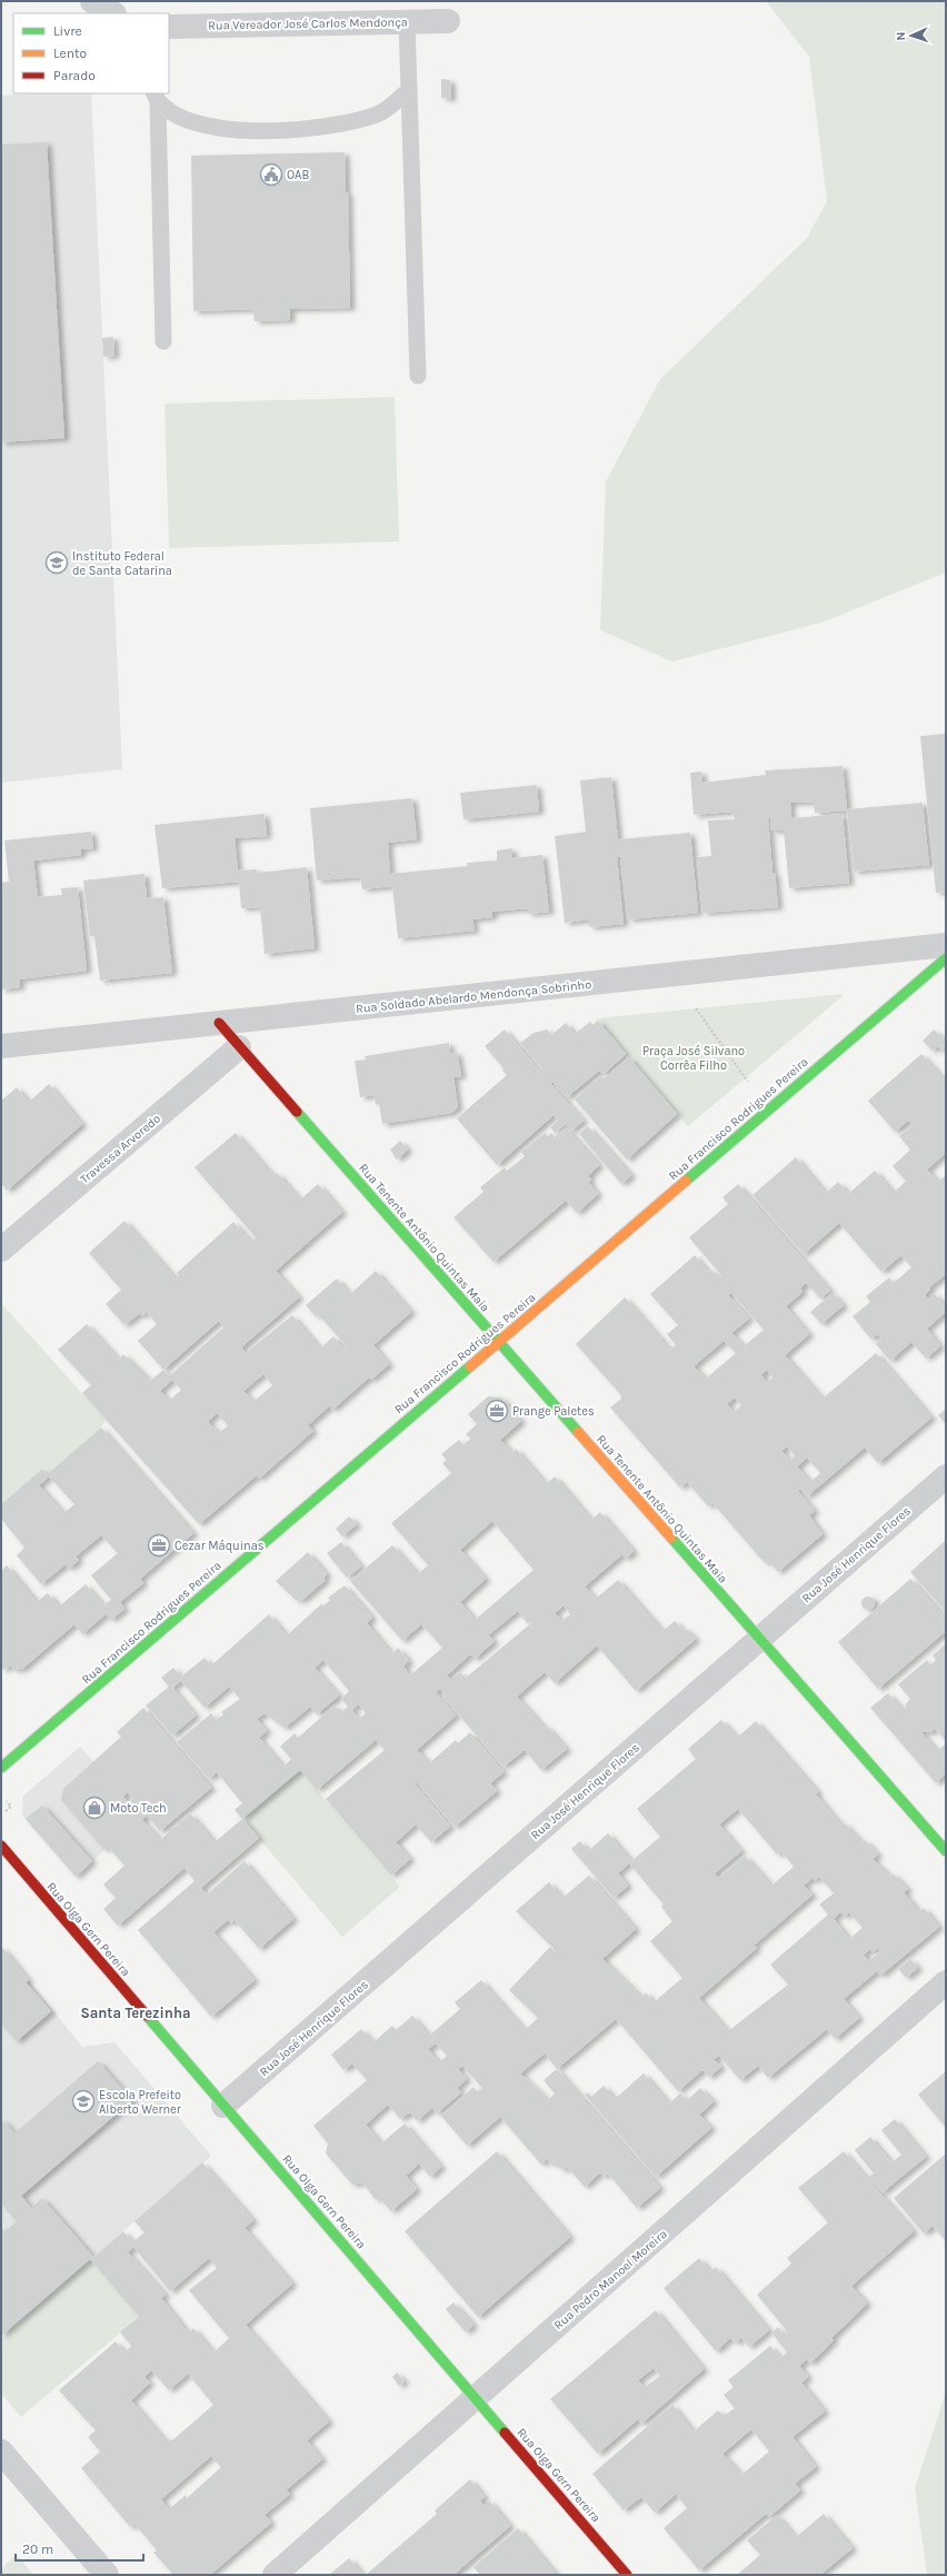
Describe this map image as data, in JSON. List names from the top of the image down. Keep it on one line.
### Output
{"streets":{"street":["Rua Vereador José Carlos Mendonça","Rua Soldado Abelardo Mendonça Sobrinho","Rua Francisco Rodrigues Pereira","Travessa Arvoredo","Rua Tenente Antônio Quintas Maia","Rua José Henrique Flores","Rua Olga Gern Pereira","Rua Pedro Manoel Moreira"]},"crossings":[["Rua Soldado Abelardo Mendonça Sobrinho","Rua Tenente Antônio Quintas Maia"],["Rua Francisco Rodrigues Pereira","Rua Tenente Antônio Quintas Maia"],["Travessa Arvoredo","Rua Tenente Antônio Quintas Maia"],["Rua Tenente Antônio Quintas Maia","Rua José Henrique Flores"],["Rua José Henrique Flores","Rua Olga Gern Pereira"],["Rua Olga Gern Pereira","Rua Pedro Manoel Moreira"]],"districts":["Santa Terezinha"],"parks":["Praça José Silvano Corrêa Filho"],"places":{"public building":["OAB"],"school or university":["Instituto Federal de Santa Catarina","Escola Prefeito Alberto Werner"],"office":["Prange Paletes","Cezar Máquinas"],"shop":["Moto Tech"]},"legend":["Livre","Lento","Parado"],"scale_bar":"20 m","north":"left"}
